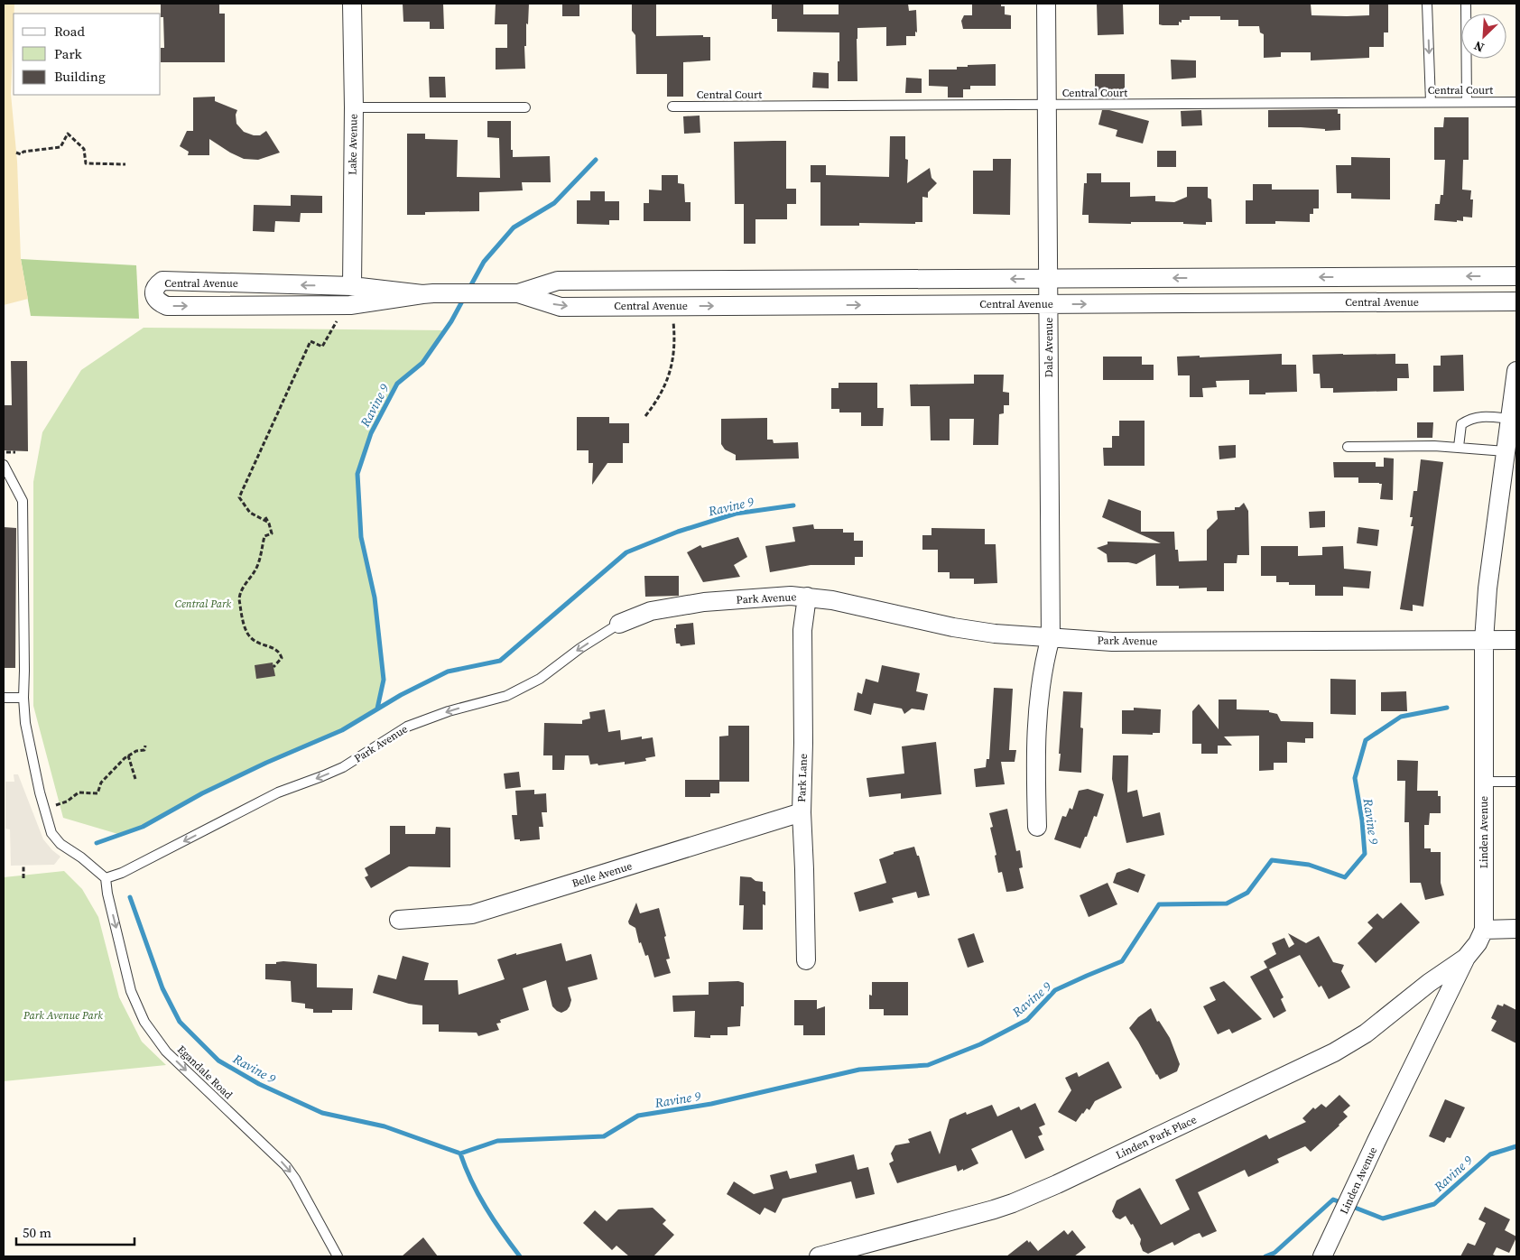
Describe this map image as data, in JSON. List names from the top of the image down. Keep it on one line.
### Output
{"streets":{"street":["Lake Avenue","Central Avenue","Dale Avenue","Park Avenue","Park Lane","Linden Avenue","Belle Avenue","Linden Park Place"],"lane":["Central Court","Egandale Road"]},"crossings":[["Central Court","Dale Avenue"],["Lake Avenue","Central Avenue"],["Central Avenue","Dale Avenue"],["Dale Avenue","Park Avenue"],["Park Avenue","Park Lane"],["Park Avenue","Linden Avenue"],["Park Avenue","Egandale Road"],["Park Lane","Belle Avenue"],["Linden Avenue","Linden Park Place"]],"one_way":["Park Avenue","Egandale Road"],"water":["Ravine 9"],"parks":["Central Park","Park Avenue Park"],"legend":["Road","Park","Building"],"scale_bar":"50 m","north":"bottom left"}
